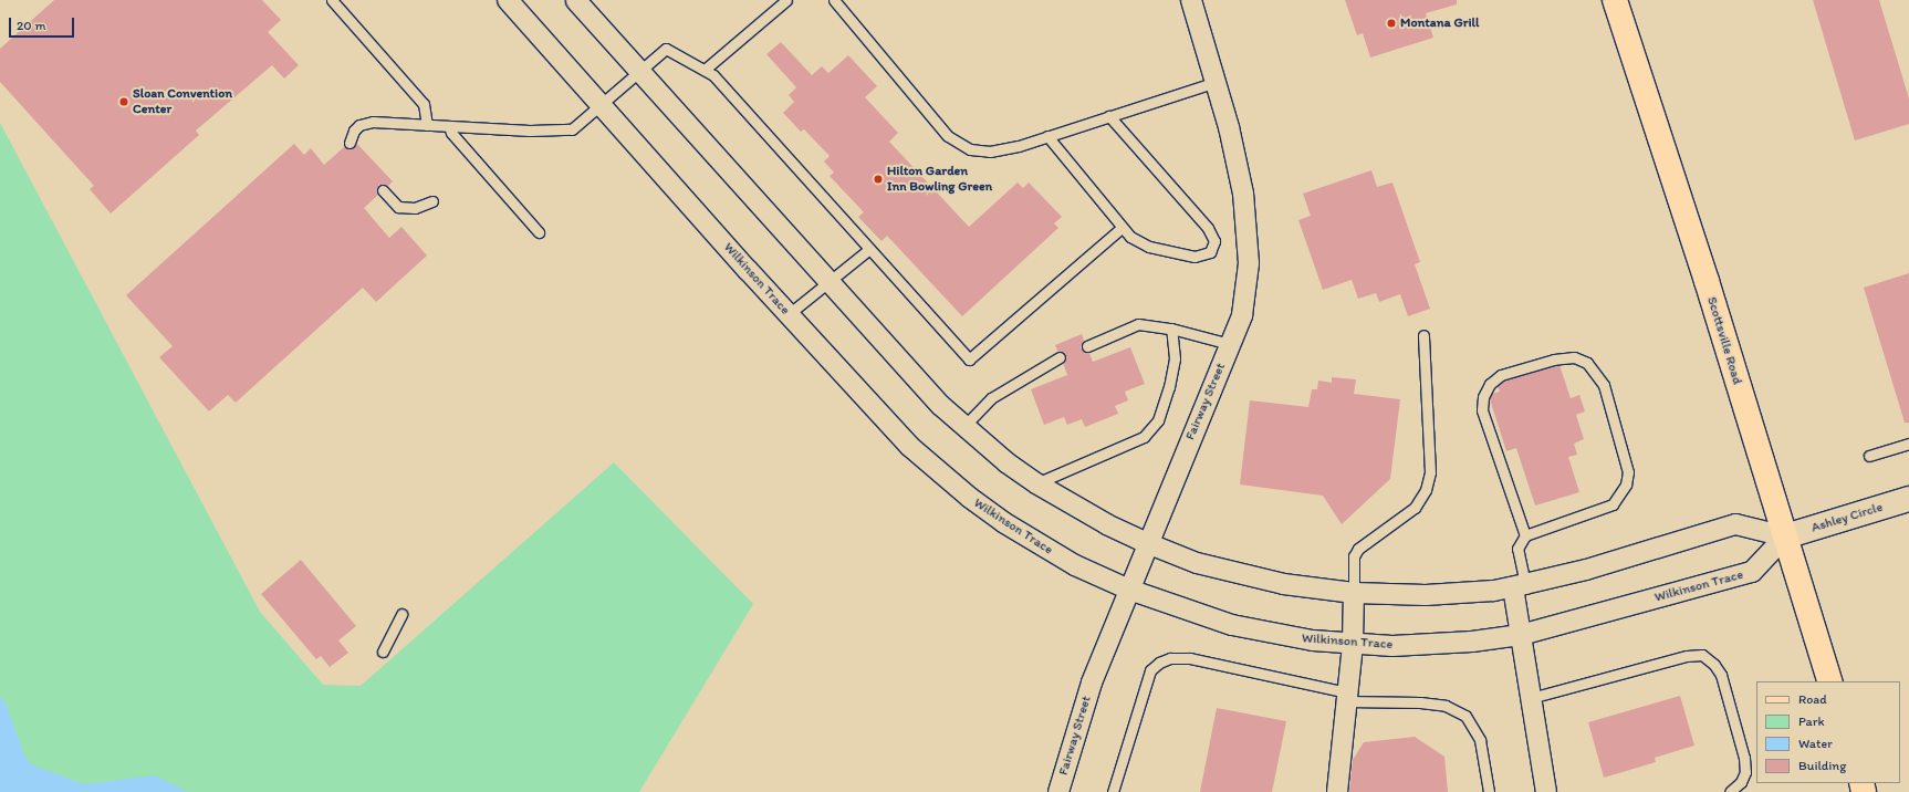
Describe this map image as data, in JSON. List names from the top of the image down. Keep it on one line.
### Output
{"streets":{"main road":["Scottsville Road"],"street":["Wilkinson Trace","Fairway Street","Ashley Circle"]},"crossings":[["Wilkinson Trace","Scottsville Road"],["Wilkinson Trace","Fairway Street"],["Wilkinson Trace","Ashley Circle"],["Scottsville Road","Ashley Circle"]],"places":["Montana Grill","Sloan Convention Center","Hilton Garden Inn Bowling Green"],"legend":["Road","Park","Water","Building"],"scale_bar":"20 m"}
